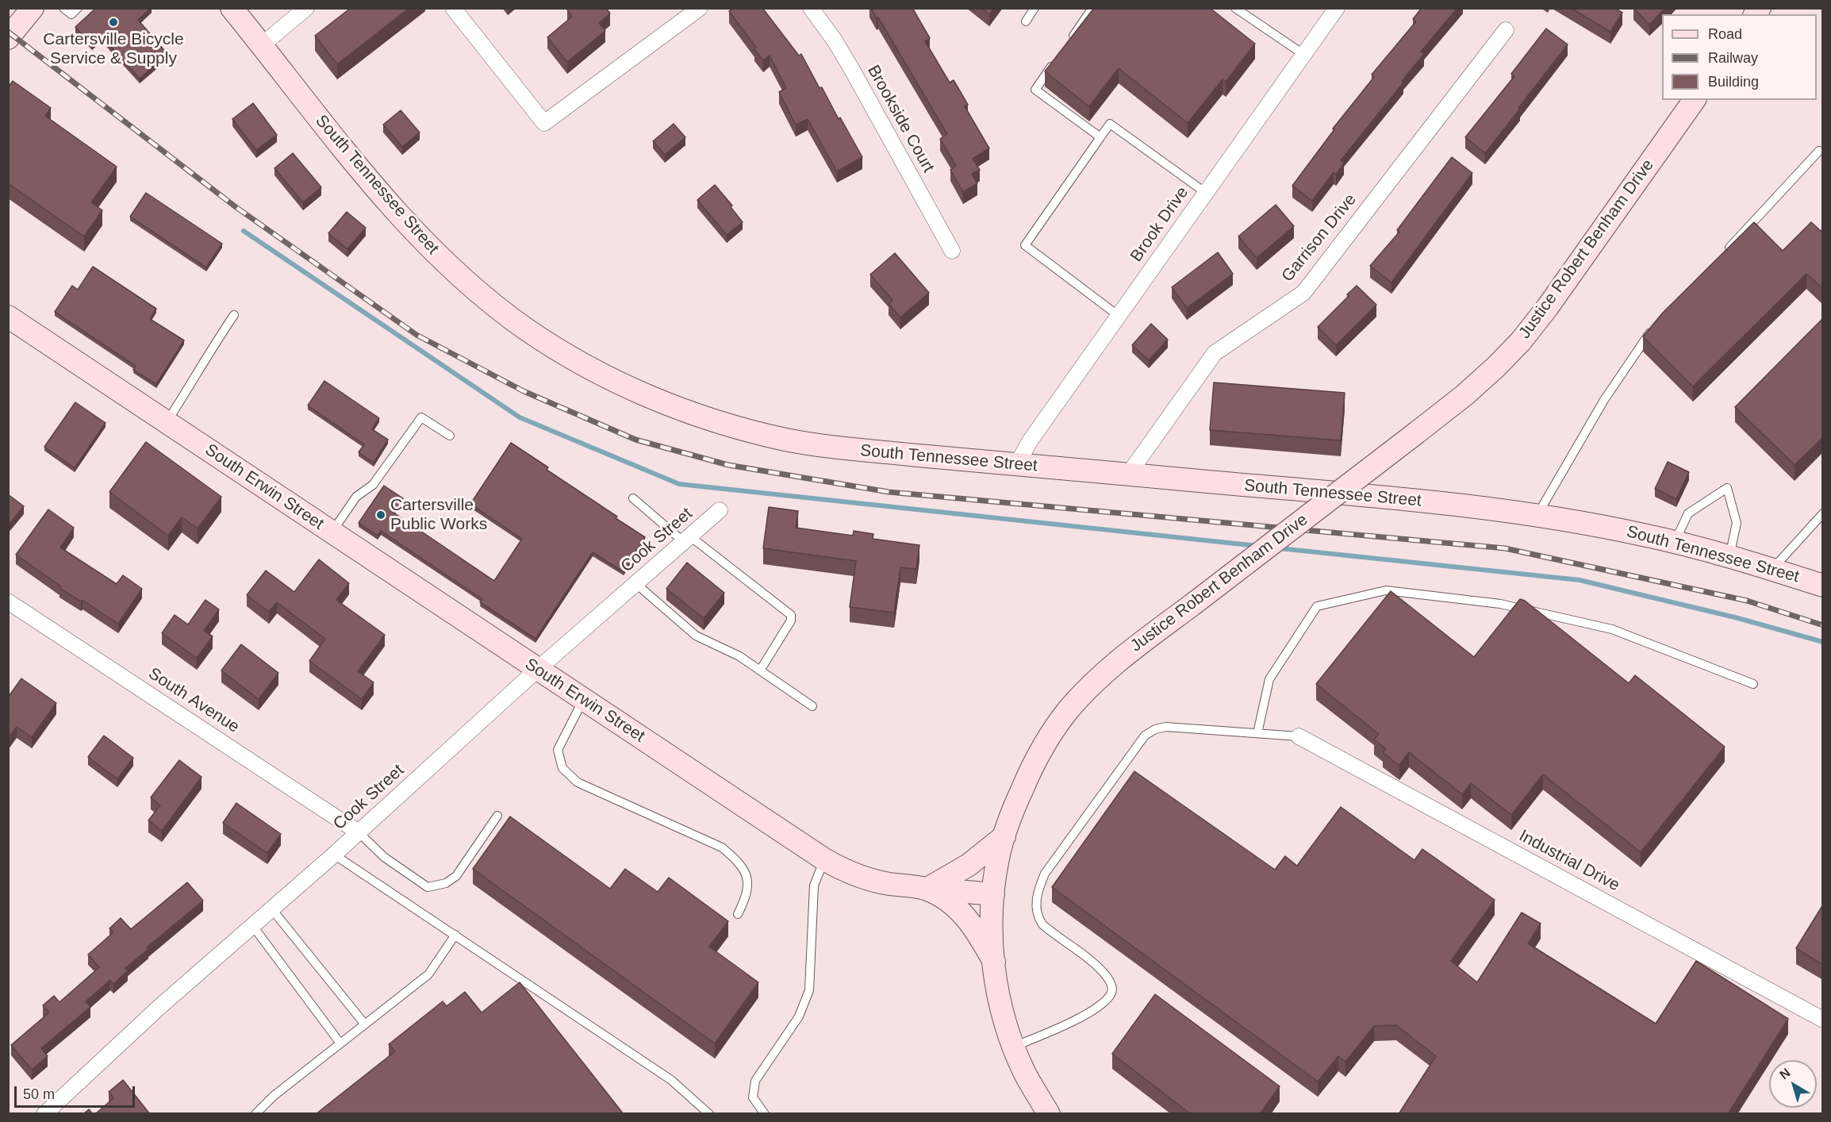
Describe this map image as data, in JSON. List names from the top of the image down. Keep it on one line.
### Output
{"streets":{"street":["Brookside Court","South Tennessee Street","Brook Drive","Garrison Drive","Justice Robert Benham Drive","South Erwin Street","Cook Street","South Avenue","Industrial Drive"]},"crossings":[["South Tennessee Street","Brook Drive"],["South Tennessee Street","Garrison Drive"],["Justice Robert Benham Drive","South Erwin Street"],["South Erwin Street","Cook Street"],["Cook Street","South Avenue"]],"places":["Cartersville Bicycle Service & Supply","Cartersville Public Works"],"legend":["Road","Railway","Building"],"scale_bar":"50 m","north":"top left"}
